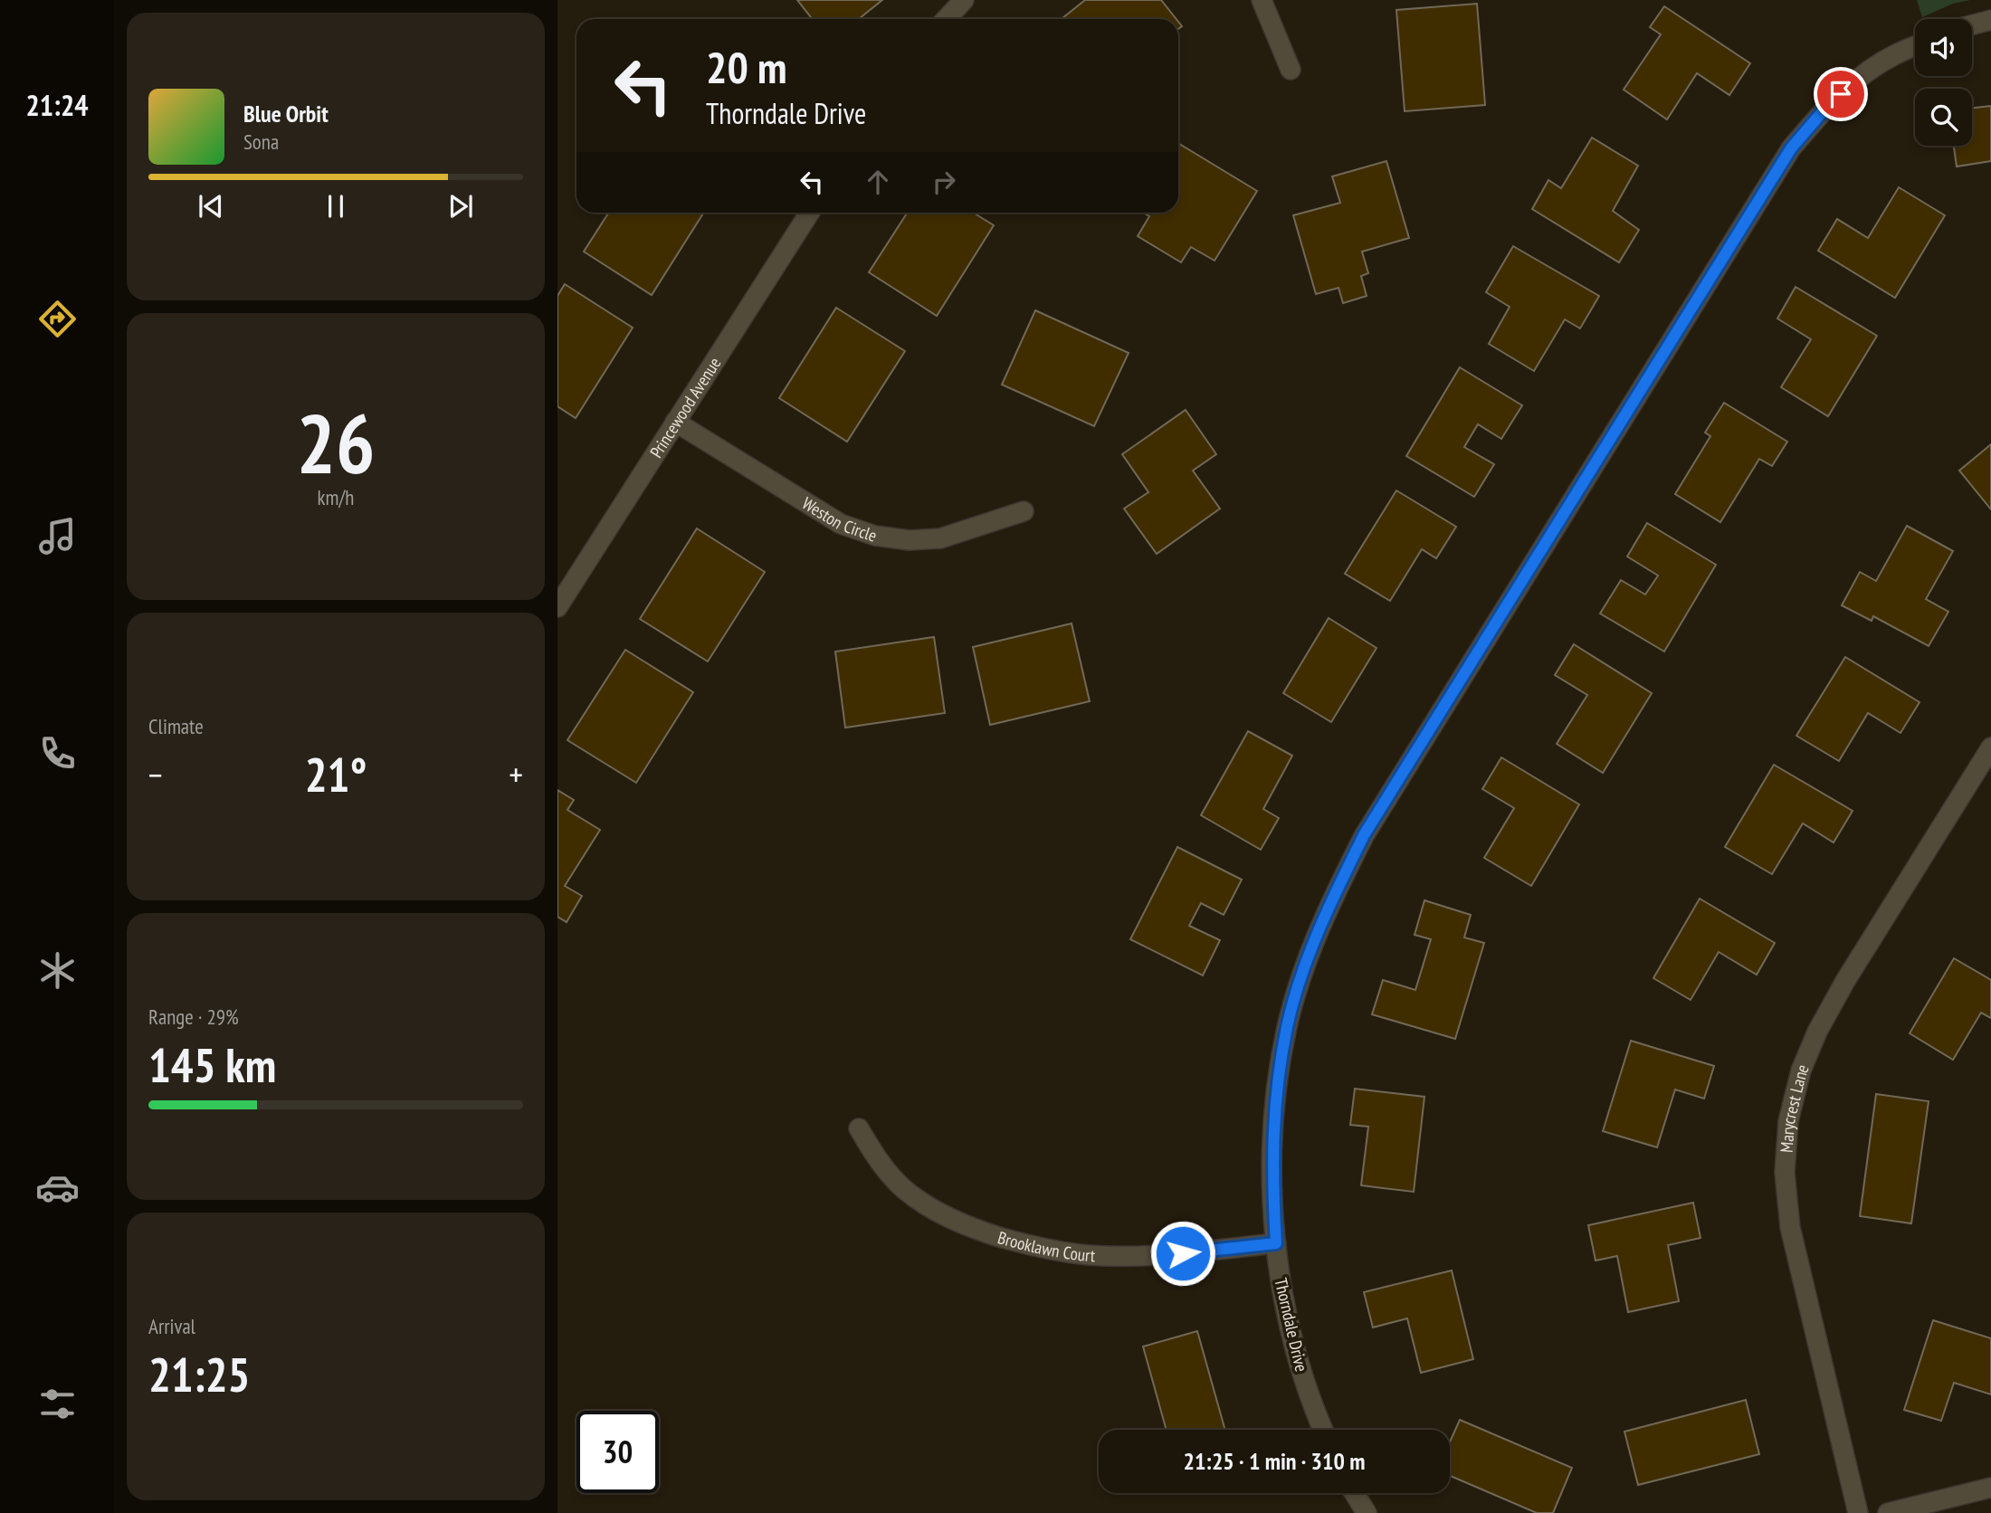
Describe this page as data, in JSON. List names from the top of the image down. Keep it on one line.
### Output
{"streets":{"street":["Princewood Avenue","Weston Circle","Marycrest Lane","Brooklawn Court","Thorndale Drive"]},"crossings":[["Princewood Avenue","Weston Circle"],["Brooklawn Court","Thorndale Drive"]],"page":{"tabs":"21:24","turn":["20 m","Thorndale Drive"],"song":["Blue Orbit","Sona"],"tile":[["26","km/h"],"Climate",["Range · 29%","145 km"],["Arrival","21:25"]],"heat":["−","21°","+"],"limit":"30","trip":"21:25 · 1 min · 310 m"}}
